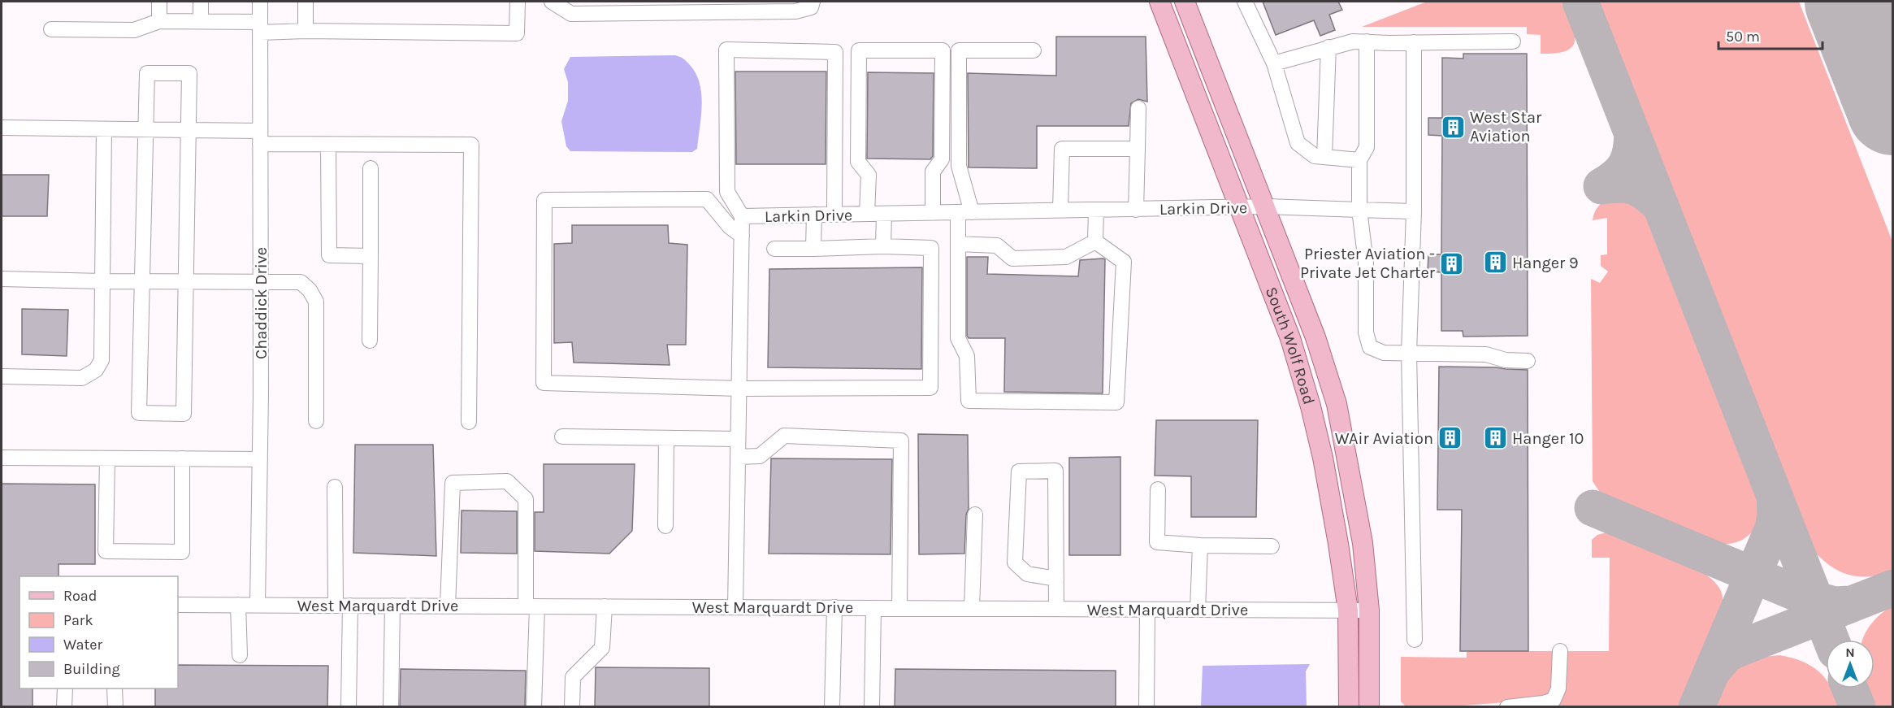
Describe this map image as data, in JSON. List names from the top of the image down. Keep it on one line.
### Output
{"streets":{"main road":["South Wolf Road"],"street":["Larkin Drive","Chaddick Drive","West Marquardt Drive"]},"crossings":[["Larkin Drive","South Wolf Road"],["Larkin Drive","West Marquardt Drive"],["Chaddick Drive","West Marquardt Drive"],["South Wolf Road","West Marquardt Drive"]],"places":{"building":["West Star Aviation","Hanger 9","Priester Aviation - Private Jet Charter","WAir Aviation","Hanger 10"]},"legend":["Road","Park","Water","Building"],"scale_bar":"50 m","north":"top"}
